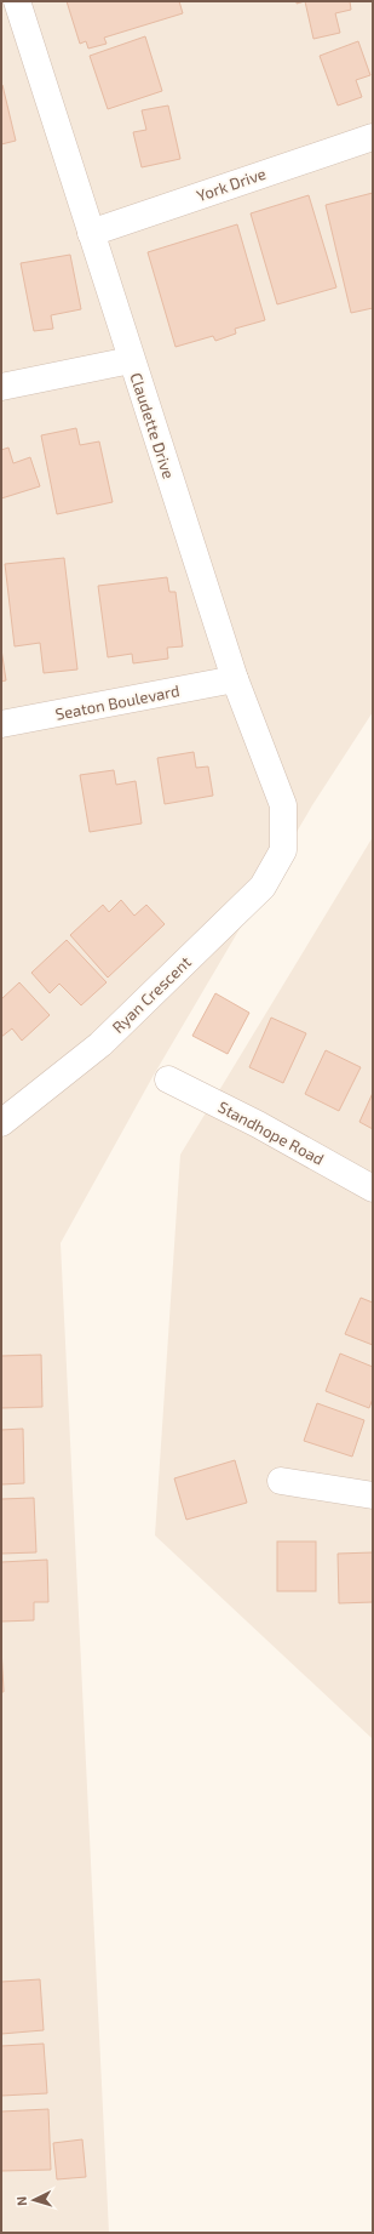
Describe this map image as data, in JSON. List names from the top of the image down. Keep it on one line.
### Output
{"streets":{"street":["York Drive","Claudette Drive","Seaton Boulevard","Ryan Crescent","Standhope Road"]},"crossings":[["York Drive","Claudette Drive"],["Claudette Drive","Seaton Boulevard"],["Claudette Drive","Ryan Crescent"]],"north":"left"}
